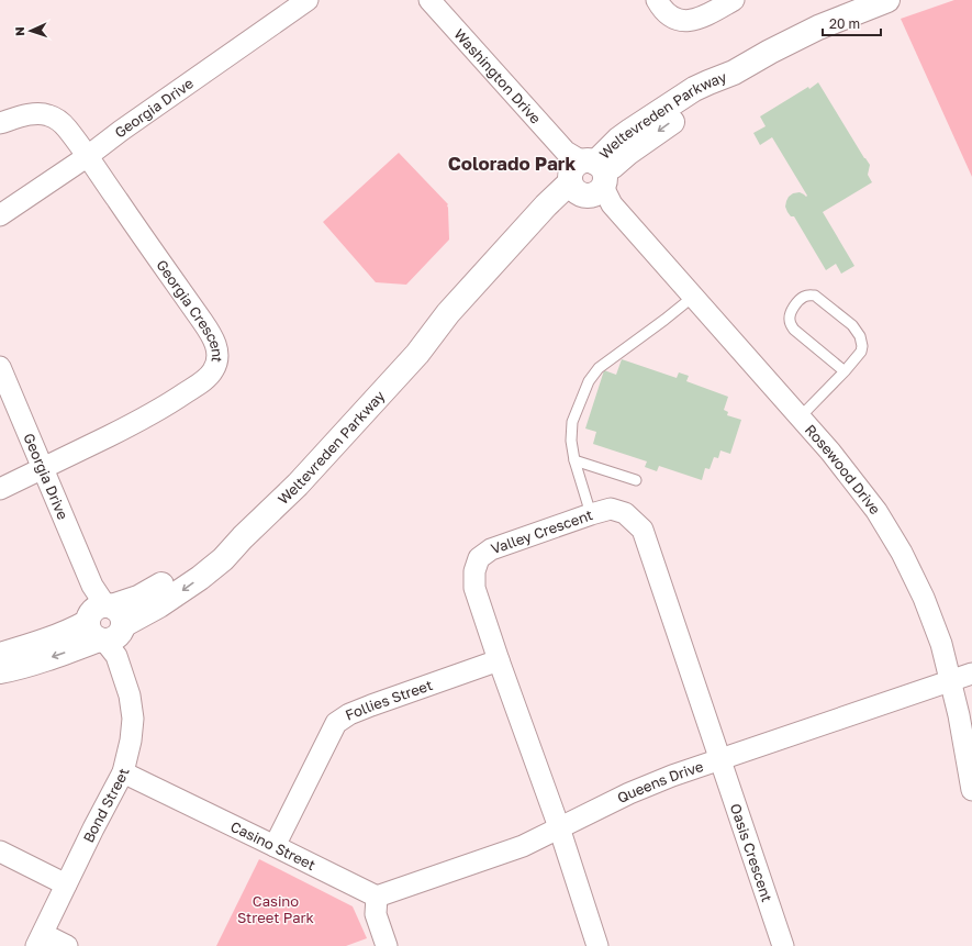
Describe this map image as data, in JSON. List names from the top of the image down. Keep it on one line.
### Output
{"streets":{"street":["Washington Drive","Georgia Drive","Weltevreden Parkway","Georgia Crescent","Rosewood Drive","Valley Crescent","Follies Street","Queens Drive","Bond Street","Casino Street","Oasis Crescent"]},"crossings":[["Washington Drive","Weltevreden Parkway"],["Washington Drive","Rosewood Drive"],["Georgia Drive","Weltevreden Parkway"],["Georgia Drive","Georgia Crescent"],["Georgia Drive","Bond Street"],["Weltevreden Parkway","Rosewood Drive"],["Weltevreden Parkway","Bond Street"],["Rosewood Drive","Queens Drive"],["Valley Crescent","Follies Street"],["Valley Crescent","Queens Drive"],["Valley Crescent","Oasis Crescent"],["Follies Street","Casino Street"],["Queens Drive","Casino Street"],["Queens Drive","Oasis Crescent"],["Bond Street","Casino Street"]],"districts":["Colorado Park"],"parks":["Casino Street Park"],"scale_bar":"20 m","north":"left"}
